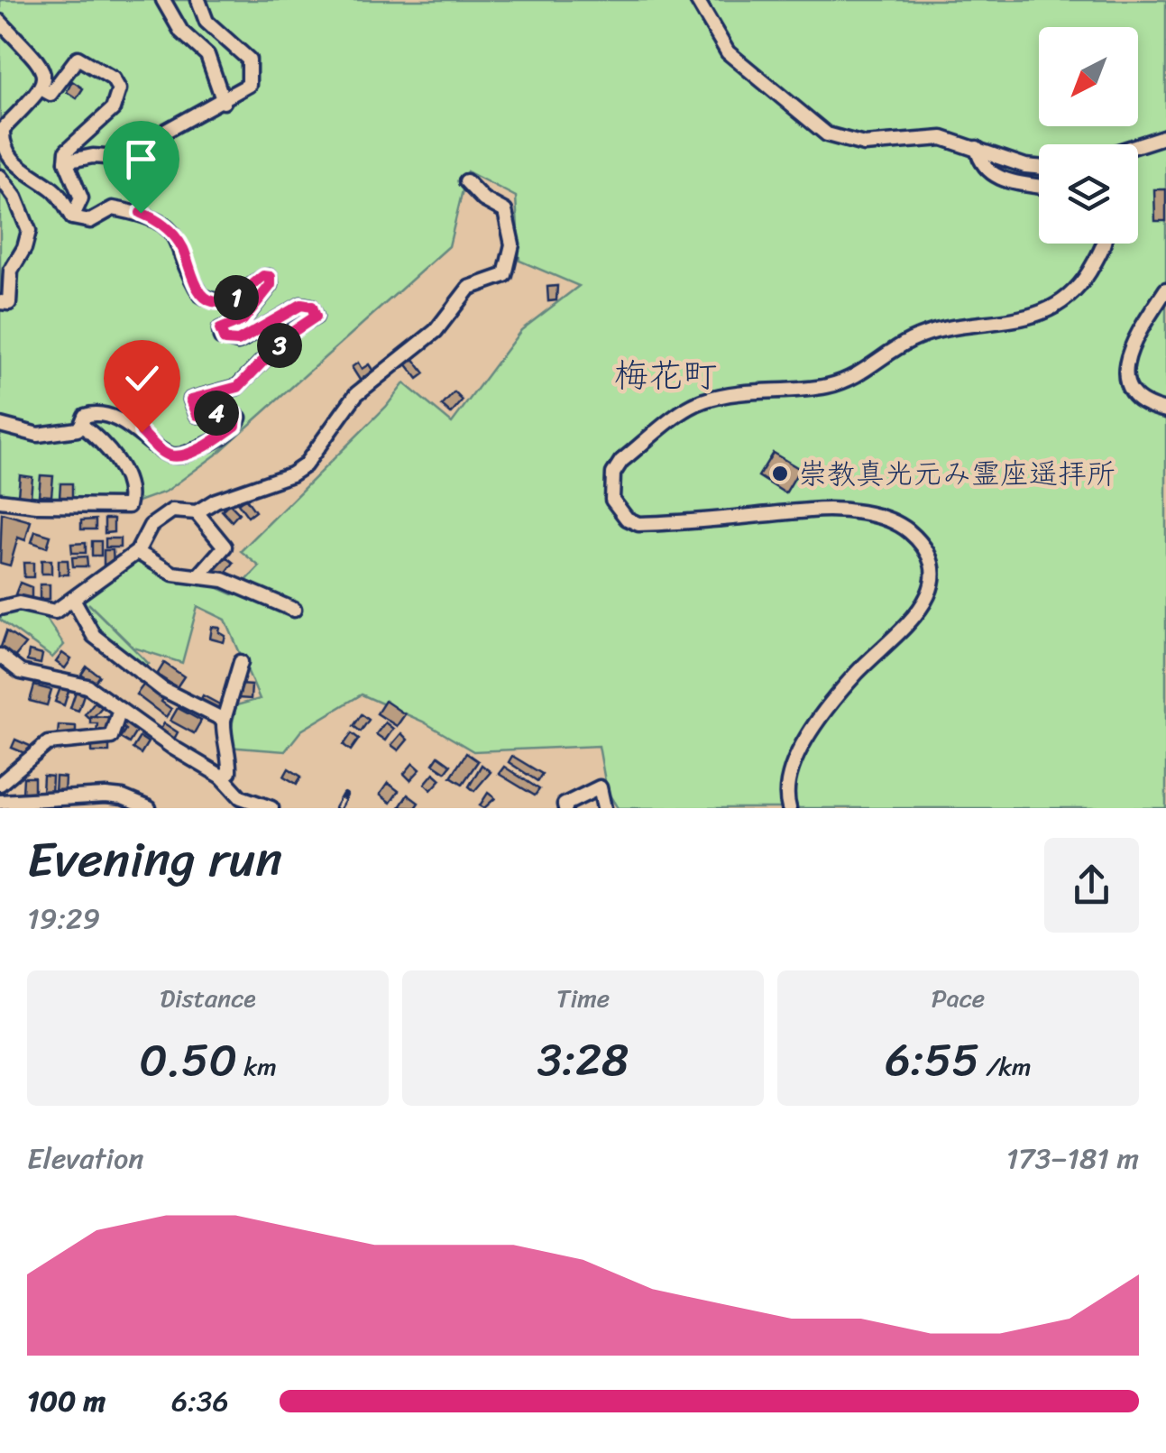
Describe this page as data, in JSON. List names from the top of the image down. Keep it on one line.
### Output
{"districts":["梅花町"],"places":["崇教真光元み霊座遥拝所"],"north":"bottom left","page":{"pins":["1","3","4"],"heading":["Evening run","19:29"],"stats":[["Distance","0.50 km"],["Time","3:28"],["Pace","6:55 /km"]],"chart":["Elevation","173–181 m"],"list":[{"name":"100 m","note":"6:36"}]}}
